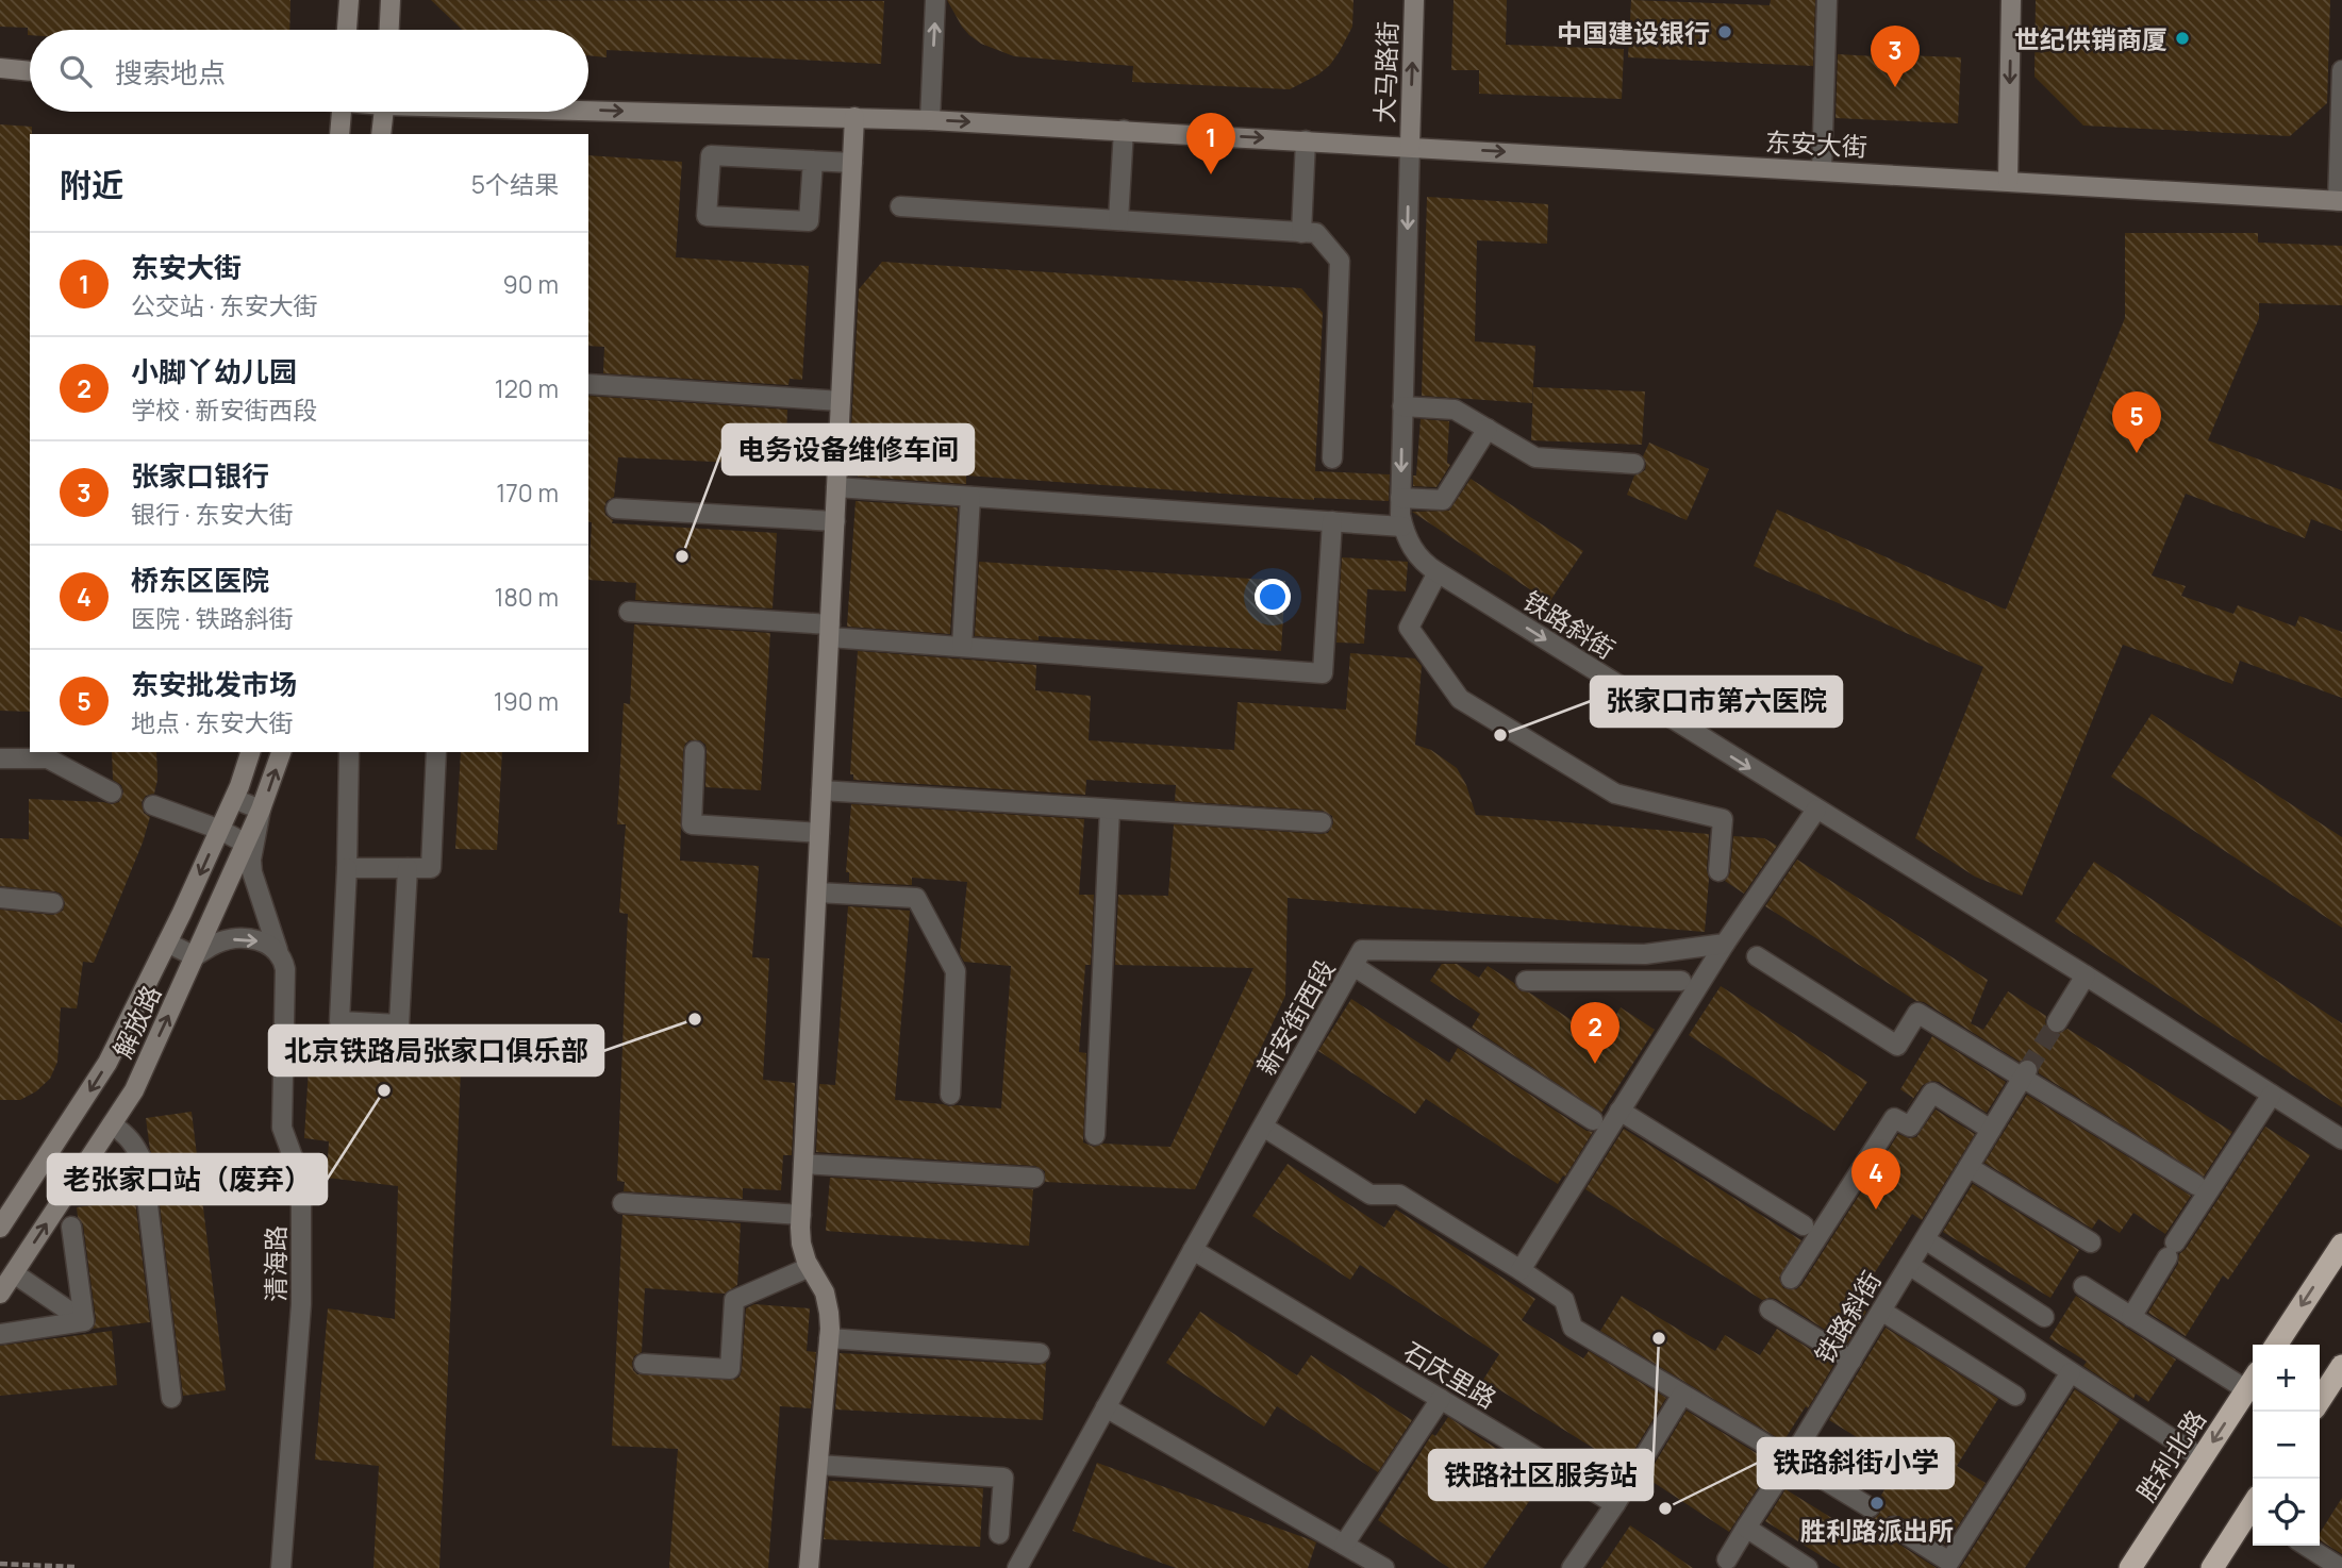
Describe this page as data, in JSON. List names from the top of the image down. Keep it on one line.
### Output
{"streets":{"highway":["胜利北路"],"main road":["大马路街","东安大街","解放路"],"street":["铁路斜街","新安街西段","清海路","石庆里路"]},"crossings":[["大马路街","东安大街"],["大马路街","铁路斜街"],["东安大街","铁路斜街"],["新安街西段","石庆里路"],["解放路","清海路"]],"one_way":["大马路街","东安大街","胜利北路"],"places":["中国建设银行","世纪供销商厦","电务设备维修车间","张家口市第六医院","北京铁路局张家口俱乐部","老张家口站（废弃）","铁路社区服务站","胜利路派出所","铁路斜街小学"],"page":{"pins":["3","1","5","2","4"],"search":"搜索地点","heading":["附近","5个结果"],"list":[{"mark":"1","name":"东安大街","note":"公交站 · 东安大街","value":"90 m"},{"mark":"2","name":"小脚丫幼儿园","note":"学校 · 新安街西段","value":"120 m"},{"mark":"3","name":"张家口银行","note":"银行 · 东安大街","value":"170 m"},{"mark":"4","name":"桥东区医院","note":"医院 · 铁路斜街","value":"180 m"},{"mark":"5","name":"东安批发市场","note":"地点 · 东安大街","value":"190 m"}],"map_buttons":["+","−"]}}
